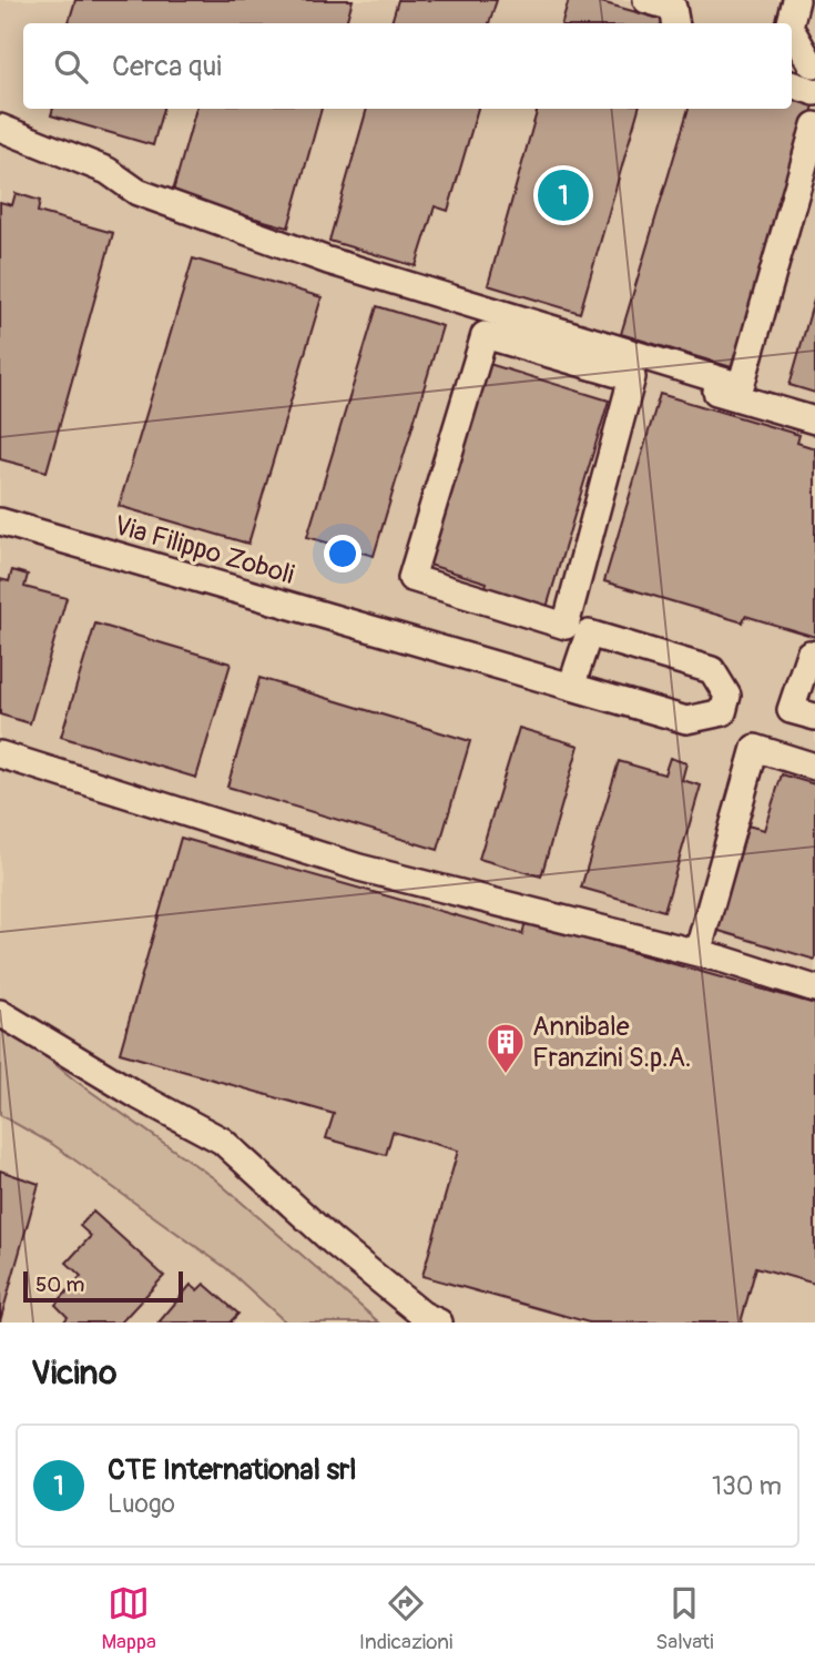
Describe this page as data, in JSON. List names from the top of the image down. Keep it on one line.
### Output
{"streets":{"street":["Via Filippo Zoboli"]},"places":{"building":["Annibale Franzini S.p.A."]},"scale_bar":"50 m","page":{"search":"Cerca qui","pins":"1","scale":"50 m","heading":"Vicino","list":[{"mark":"1","name":"CTE International srl","note":"Luogo","value":"130 m"}],"nav":["Mappa","Indicazioni","Salvati"]}}
